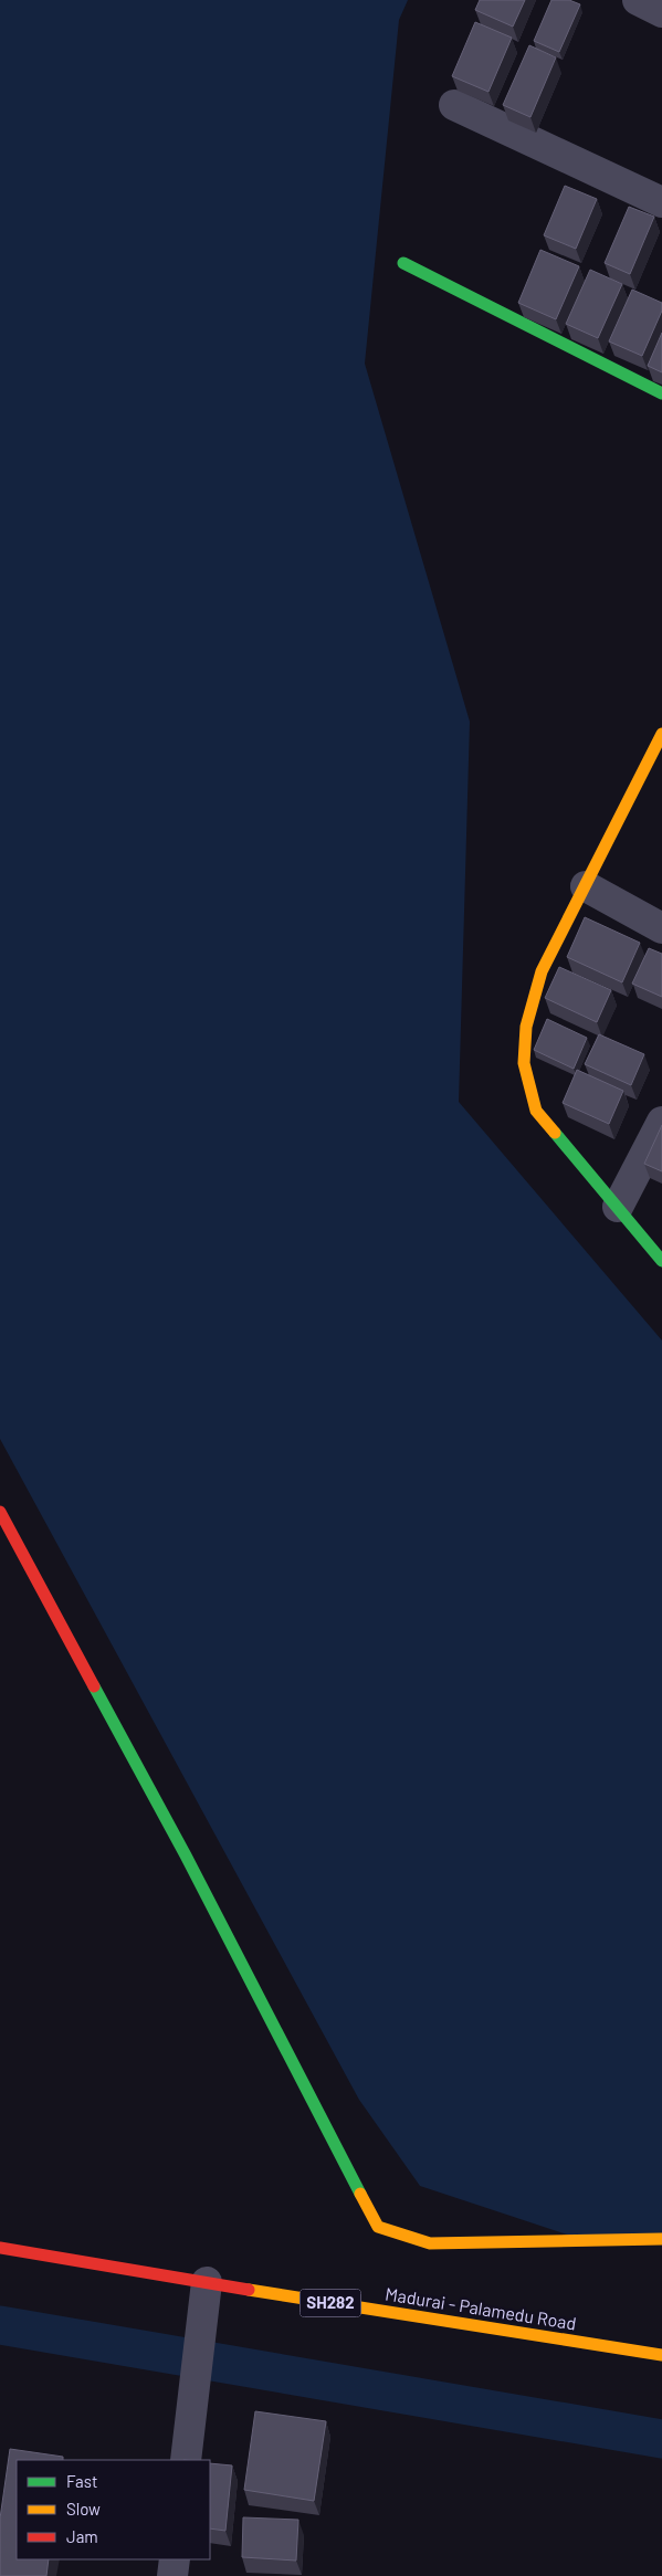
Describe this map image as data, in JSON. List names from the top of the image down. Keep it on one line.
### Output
{"streets":{"street":["SH282","Madurai - Palamedu Road"]},"legend":["Fast","Slow","Jam"]}
